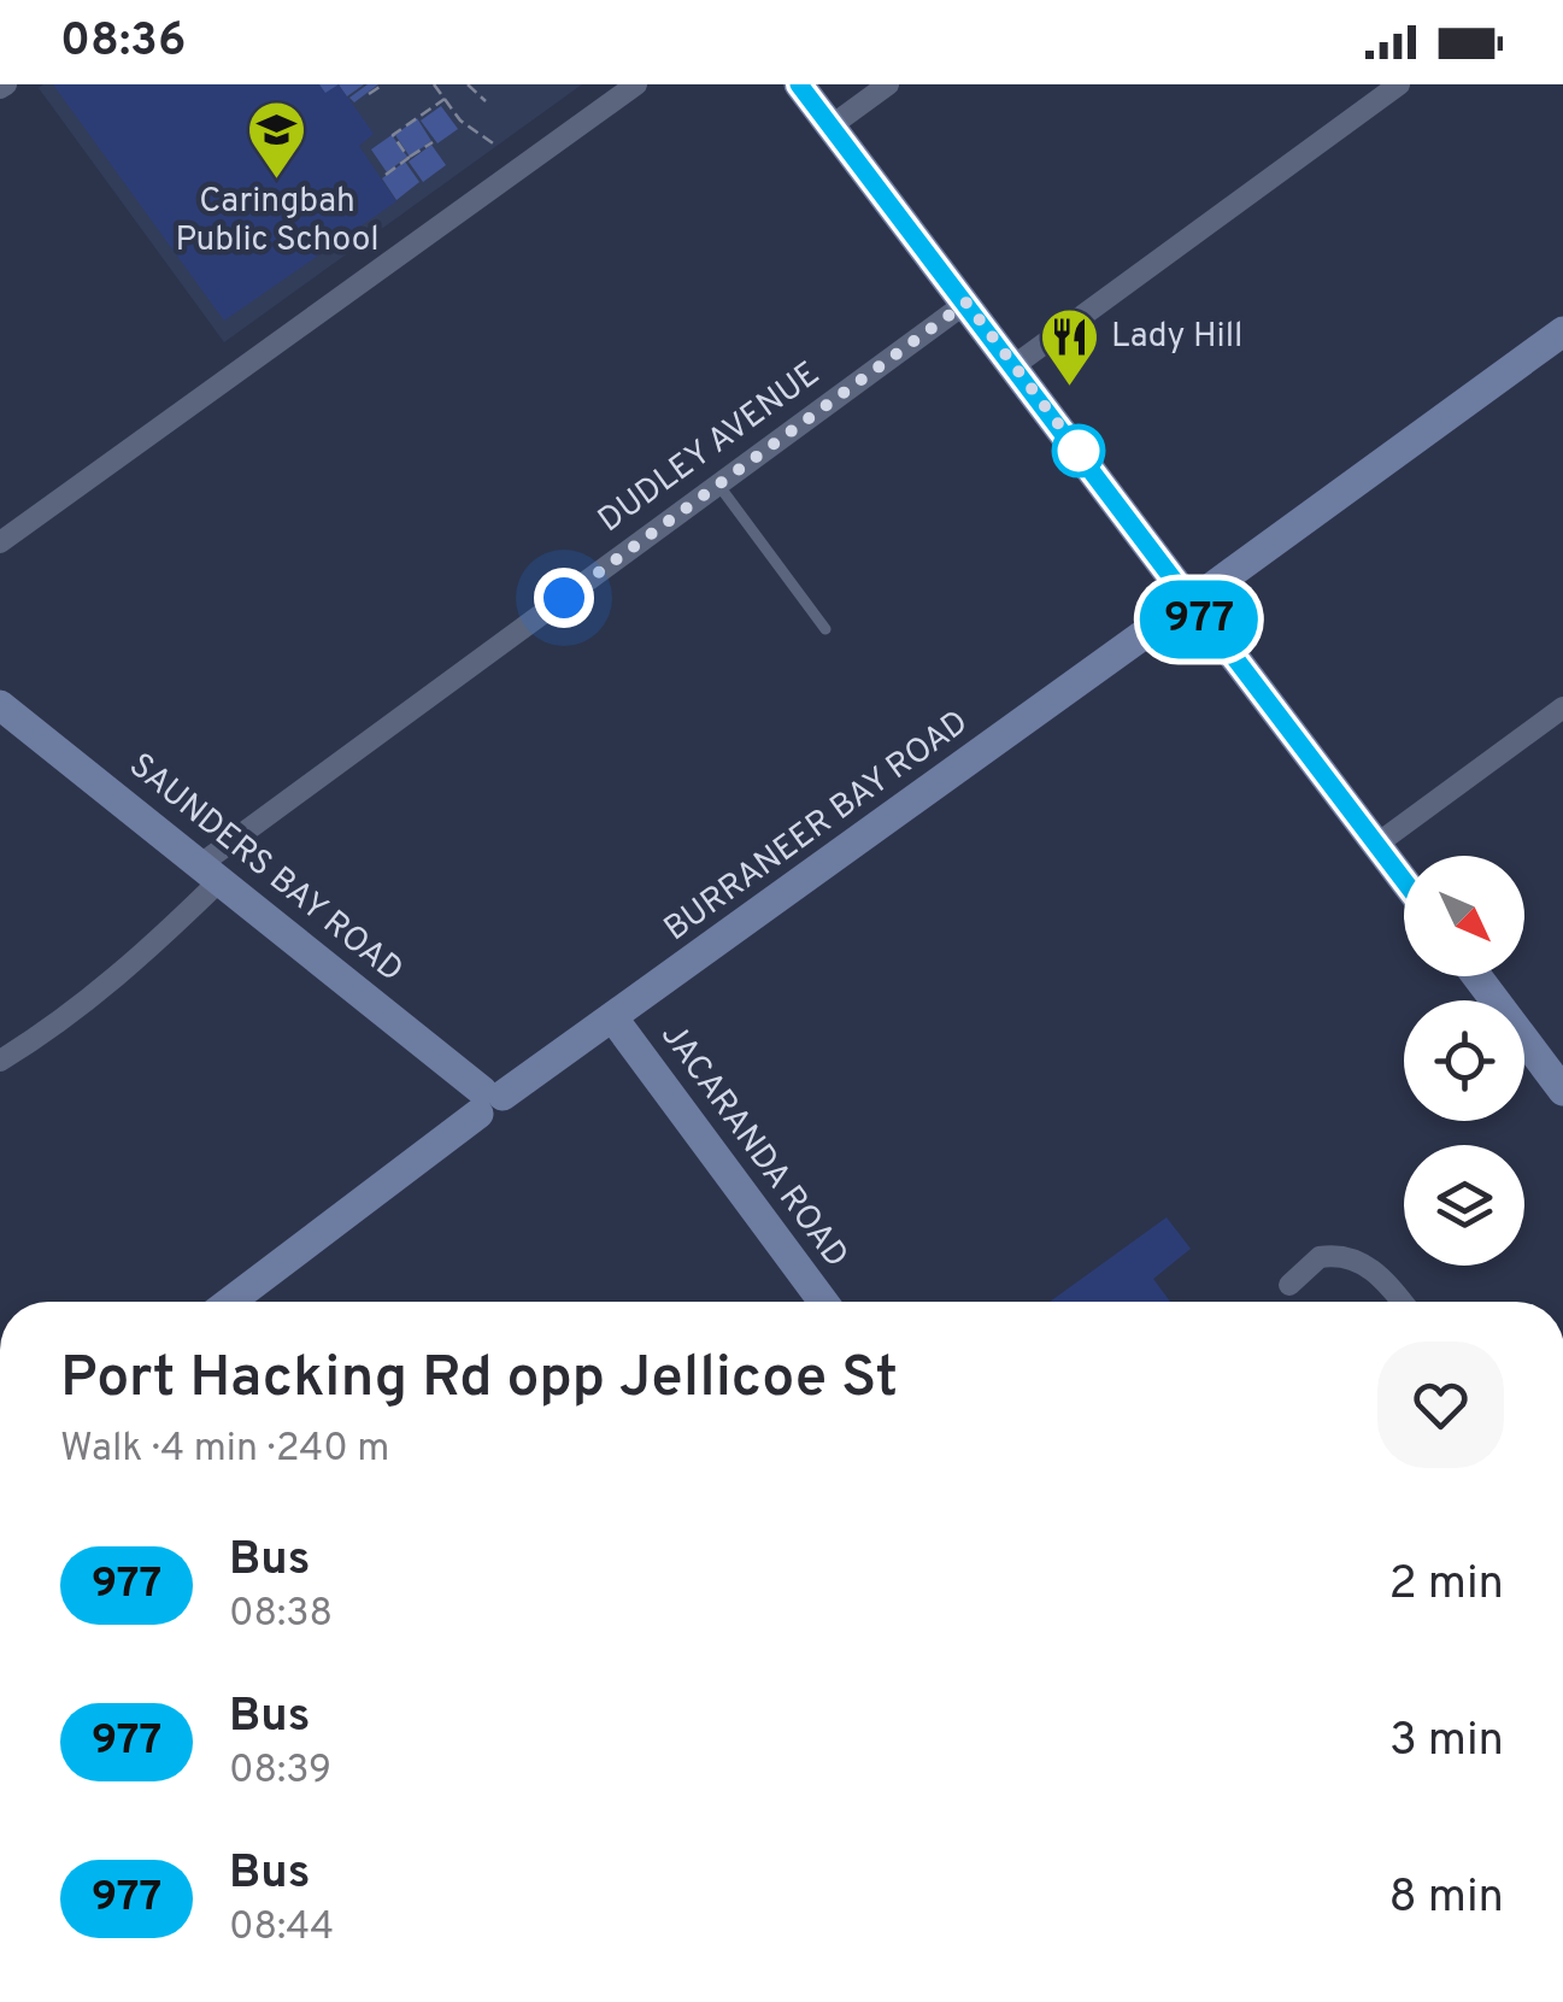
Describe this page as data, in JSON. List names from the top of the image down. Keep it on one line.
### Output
{"streets":{"street":["DUDLEY AVENUE","BURRANEER BAY ROAD","SAUNDERS BAY ROAD","JACARANDA ROAD"]},"crossings":[["DUDLEY AVENUE","SAUNDERS BAY ROAD"],["BURRANEER BAY ROAD","SAUNDERS BAY ROAD"],["BURRANEER BAY ROAD","JACARANDA ROAD"]],"places":{"school or university":["Caringbah Public School"],"restaurant":["Lady Hill"]},"lines":["bus line 977"],"north":"bottom right","page":{"status":"08:36","on_map":"977","heading":["Port Hacking Rd opp Jellicoe St","Walk · 4 min · 240 m"],"list":[{"mark":"977","name":"Bus","note":"08:38","value":"2 min"},{"mark":"977","name":"Bus","note":"08:39","value":"3 min"},{"mark":"977","name":"Bus","note":"08:44","value":"8 min"}]}}
